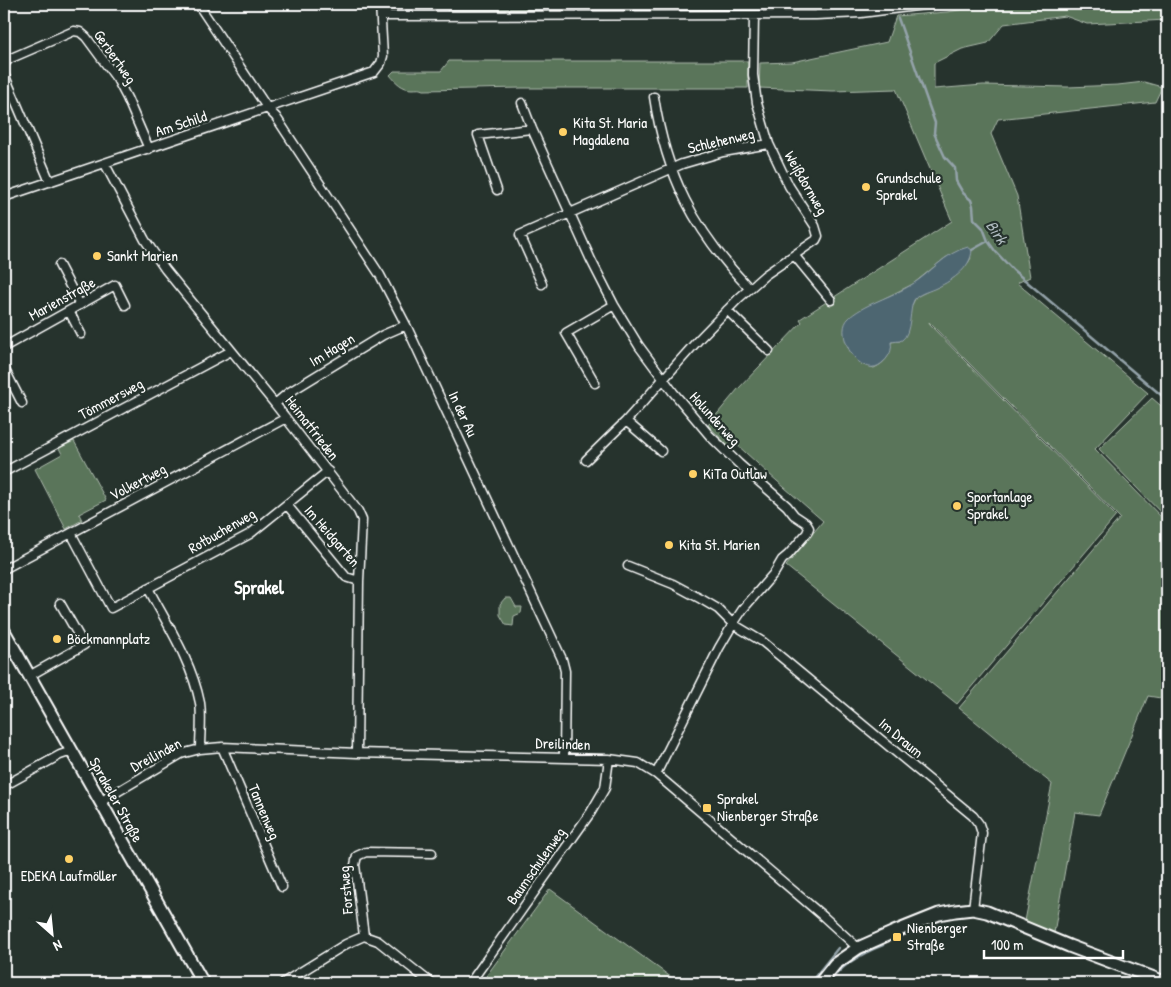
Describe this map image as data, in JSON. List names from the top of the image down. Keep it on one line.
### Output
{"streets":{"street":["Gerbertweg","Am Schild","Schlehenweg","Weißdornweg","Marienstraße","Im Hagen","Tömmersweg","In der Au","Holunderweg","Heimatfrieden","Volkertweg","Rotbuchenweg","Im Heidgarten","Im Draum","Dreilinden","Sprakeler Straße","Tannenweg","Baumschulenweg","Forstweg"]},"crossings":[["Gerbertweg","Am Schild"],["Am Schild","In der Au"],["Am Schild","Heimatfrieden"],["Schlehenweg","Weißdornweg"],["Schlehenweg","Holunderweg"],["Weißdornweg","Holunderweg"],["Im Hagen","In der Au"],["Im Hagen","Heimatfrieden"],["Tömmersweg","Heimatfrieden"],["In der Au","Dreilinden"],["Holunderweg","Im Draum"],["Heimatfrieden","Volkertweg"],["Heimatfrieden","Rotbuchenweg"],["Heimatfrieden","Im Heidgarten"],["Heimatfrieden","Dreilinden"],["Volkertweg","Rotbuchenweg"],["Rotbuchenweg","Im Heidgarten"],["Rotbuchenweg","Dreilinden"],["Dreilinden","Sprakeler Straße"],["Dreilinden","Tannenweg"],["Dreilinden","Baumschulenweg"]],"districts":["Sprakel"],"water":["Birk"],"places":{"other":["Kita St. Maria Magdalena","Grundschule Sprakel","Sankt Marien","KiTa Outlaw","Sportanlage Sprakel","Kita St. Marien","Böckmannplatz","EDEKA Laufmöller"],"transit":["Sprakel Nienberger Straße","Nienberger Straße"]},"scale_bar":"100 m","north":"bottom right"}
